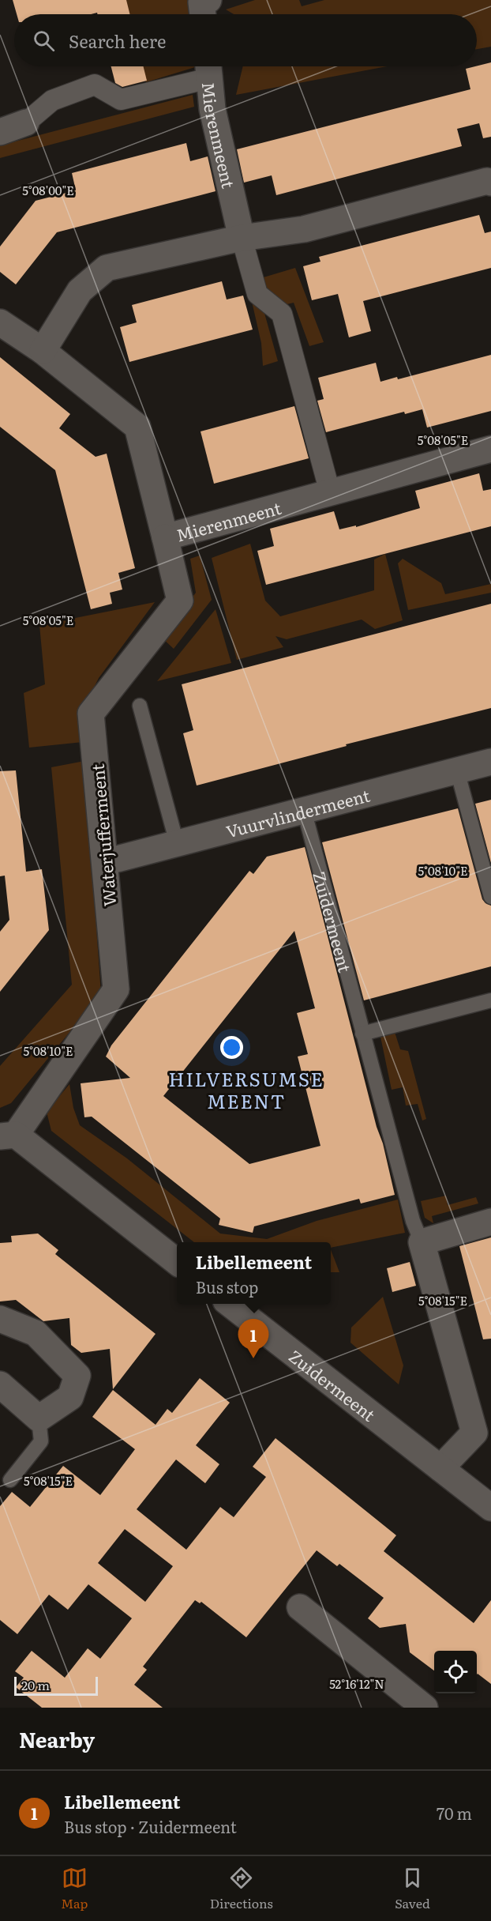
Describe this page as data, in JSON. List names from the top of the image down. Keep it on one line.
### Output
{"streets":{"street":["Mierenmeent","Vuurvlindermeent","Waterjuffermeent","Zuidermeent"]},"crossings":[["Mierenmeent","Waterjuffermeent"],["Vuurvlindermeent","Waterjuffermeent"],["Vuurvlindermeent","Zuidermeent"]],"districts":["HILVERSUMSE MEENT"],"scale_bar":"20 m","page":{"search":"Search here","popup":["Libellemeent","Bus stop"],"pins":"1","scale":"20 m","heading":"Nearby","list":[{"mark":"1","name":"Libellemeent","note":"Bus stop · Zuidermeent","value":"70 m"}],"nav":["Map","Directions","Saved"]},"coordinates":["5°08'00\"E","5°08'05\"E","5°08'10\"E","5°08'15\"E","52°16'12\"N"]}
